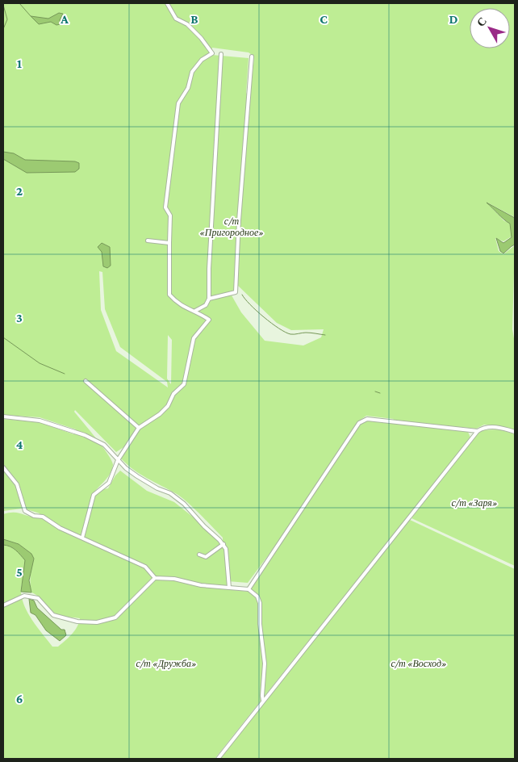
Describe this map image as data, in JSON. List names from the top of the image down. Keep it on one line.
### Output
{"parks":["с/т «Пригородное»","с/т «Заря»","с/т «Дружба»","с/т «Восход»"],"north":"top left","grid":{"columns":["A","B","C","D"],"rows":["1","2","3","4","5","6"]}}
